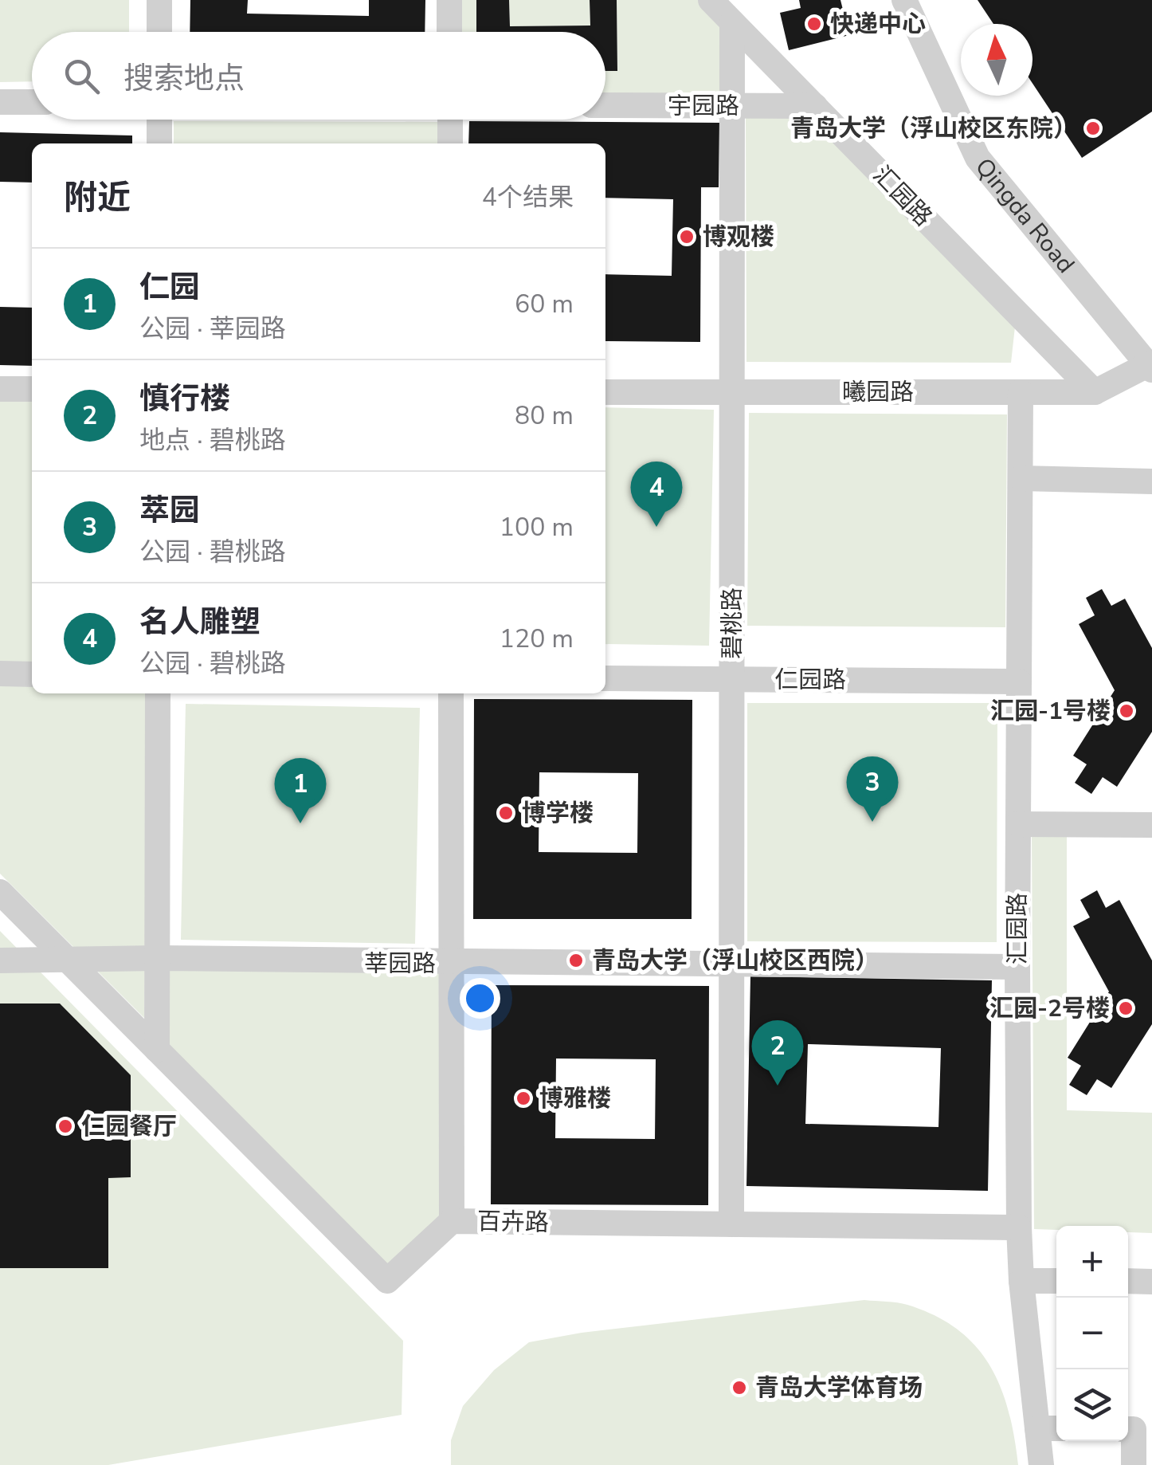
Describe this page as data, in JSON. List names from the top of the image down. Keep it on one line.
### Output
{"streets":{"street":["宇园路","汇园路","Qingda Road","曦园路","碧桃路","仁园路","百卉路"]},"crossings":[["宇园路","汇园路"],["宇园路","碧桃路"],["汇园路","曦园路"],["汇园路","碧桃路"],["汇园路","仁园路"],["汇园路","百卉路"],["Qingda Road","曦园路"],["曦园路","碧桃路"],["碧桃路","仁园路"],["碧桃路","百卉路"]],"places":["快递中心","青岛大学（浮山校区东院）","博观楼","汇园-1号楼","博学楼","青岛大学（浮山校区西院）","汇园-2号楼","博雅楼","仁园餐厅","青岛大学体育场"],"north":"top","page":{"search":"搜索地点","heading":["附近","4个结果"],"list":[{"mark":"1","name":"仁园","note":"公园 · 莘园路","value":"60 m"},{"mark":"2","name":"慎行楼","note":"地点 · 碧桃路","value":"80 m"},{"mark":"3","name":"萃园","note":"公园 · 碧桃路","value":"100 m"},{"mark":"4","name":"名人雕塑","note":"公园 · 碧桃路","value":"120 m"}],"pins":["4","3","1","2"],"map_buttons":["+","−"]}}
